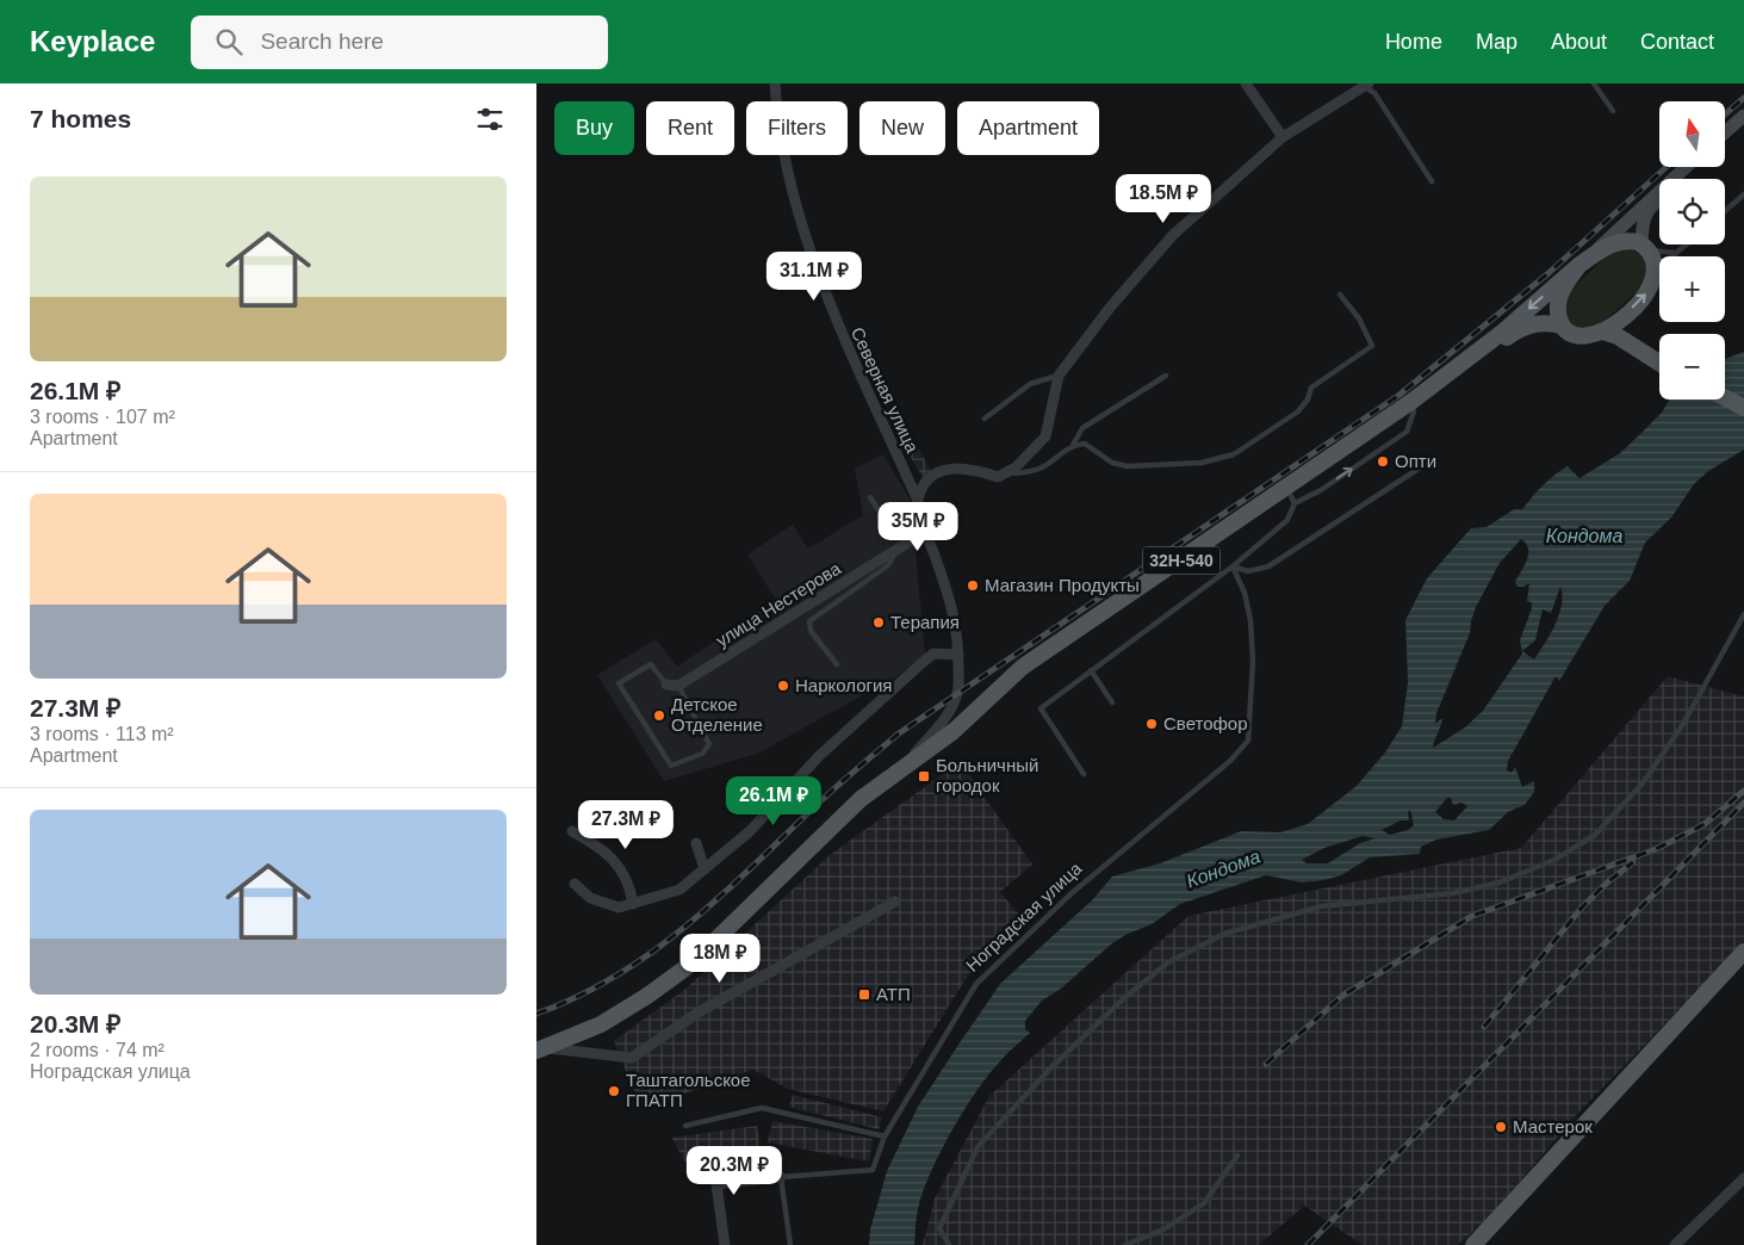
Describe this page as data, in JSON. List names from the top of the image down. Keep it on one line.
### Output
{"streets":{"main road":["32Н-540"],"street":["Северная улица","улица Нестерова"],"lane":["Ноградская улица"]},"water":["Кондома"],"places":{"other":["Опти","Магазин Продукты","Терапия","Наркология","Детское Отделение","Светофор","Таштагольское ГПАТП","Мастерок"],"transit":["Больничный городок","АТП"]},"north":"top","page":{"header":"Keyplace","search":"Search here","nav":["Home","Map","About","Contact"],"heading":"7 homes","map_buttons":["+","−"],"chip":["Buy","Rent","Filters","New","Apartment"],"list":[{"name":"26.1M ₽","note":"3 rooms · 107 m² · Apartment"},{"name":"27.3M ₽","note":"3 rooms · 113 m² · Apartment"},{"name":"20.3M ₽","note":"2 rooms · 74 m² · Ноградская улица"}],"price":["18.5M ₽","31.1M ₽","35M ₽","26.1M ₽","27.3M ₽","18M ₽","20.3M ₽"]}}
